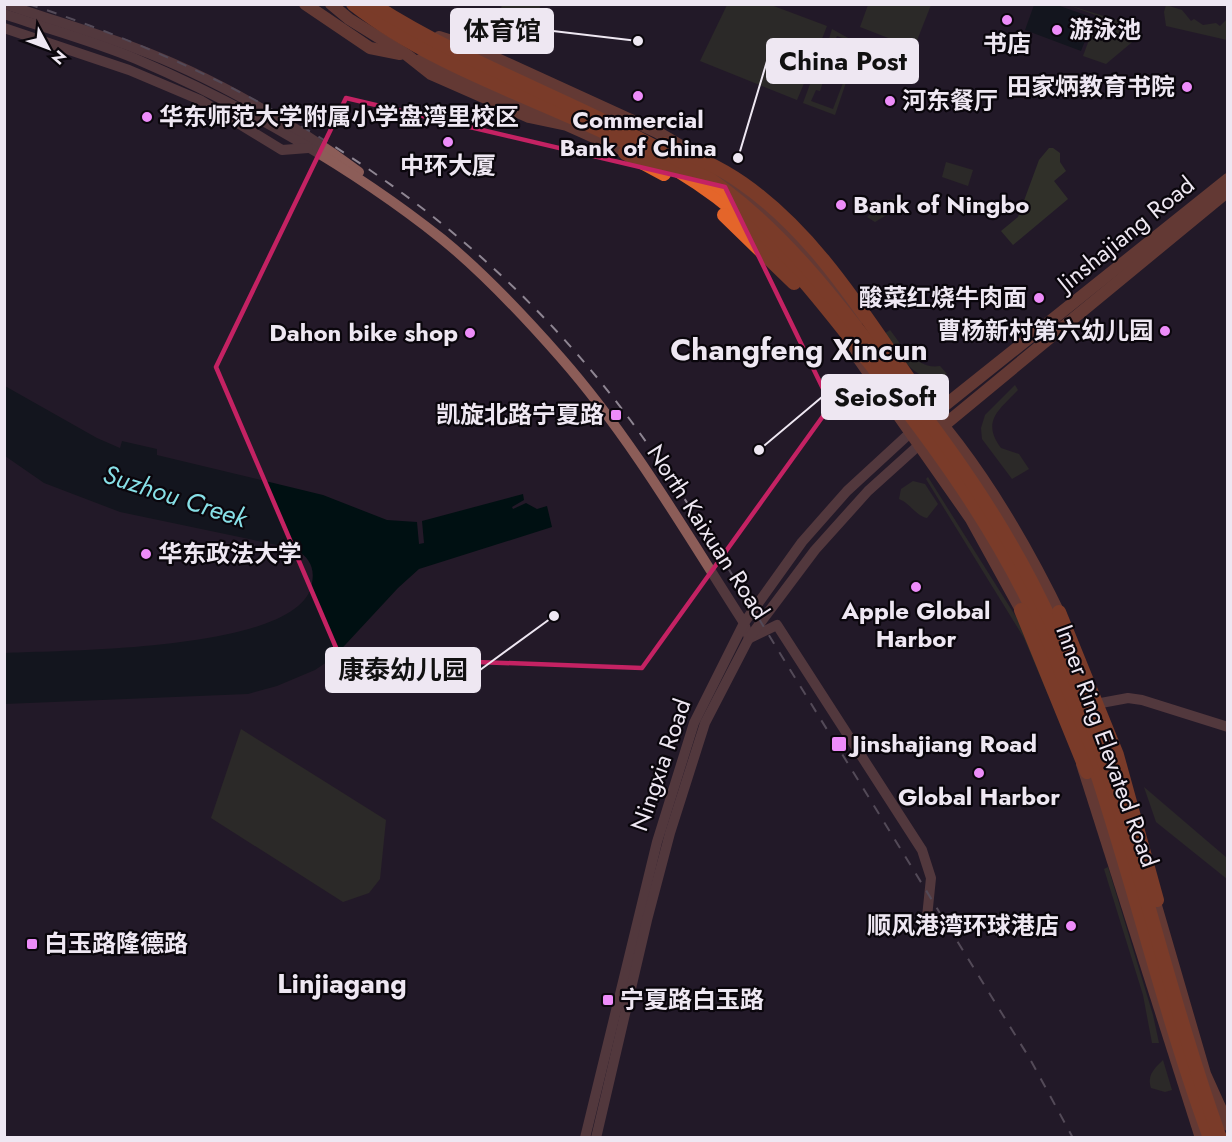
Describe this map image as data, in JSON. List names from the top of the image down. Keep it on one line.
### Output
{"streets":{"highway":["Inner Ring Elevated Road"],"main road":["Jinshajiang Road"],"street":["North Kaixuan Road","Ningxia Road"]},"crossings":[["Jinshajiang Road","Ningxia Road"],["North Kaixuan Road","Ningxia Road"]],"districts":["Changfeng Xincun","Linjiagang"],"water":["Suzhou Creek"],"places":{"other":["书店","游泳池","体育馆","田家炳教育书院","Commercial Bank of China","河东餐厅","华东师范大学附属小学盘湾里校区","中环大厦","China Post","Bank of Ningbo","酸菜红烧牛肉面","曹杨新村第六幼儿园","Dahon bike shop","SeioSoft","华东政法大学","Apple Global Harbor","康泰幼儿园","Global Harbor","顺风港湾环球港店"],"transit":["凯旋北路宁夏路","Jinshajiang Road","白玉路隆德路","宁夏路白玉路"]},"north":"bottom right"}
